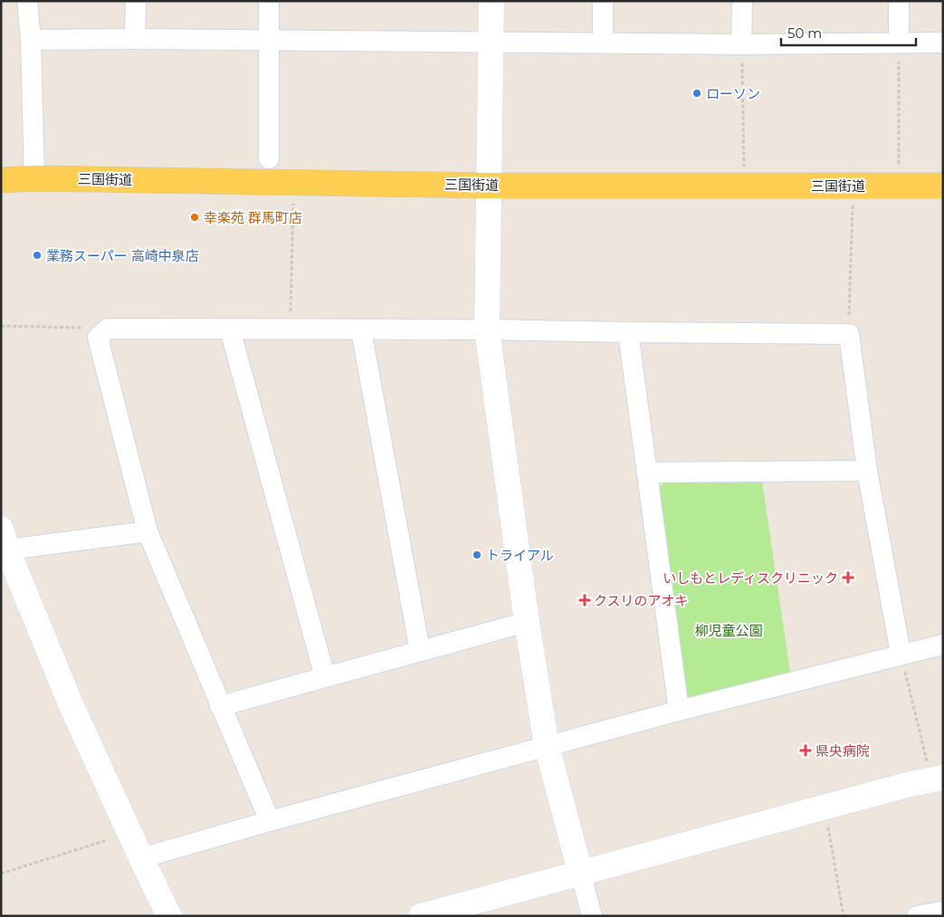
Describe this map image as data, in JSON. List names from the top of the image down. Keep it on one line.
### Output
{"streets":{"main road":["三国街道"]},"parks":["柳児童公園"],"places":{"other":["ローソン","幸楽苑 群馬町店","業務スーパー 高崎中泉店","トライアル"],"health":["いしもとレディスクリニック","クスリのアオキ","県央病院"]},"scale_bar":"50 m"}
